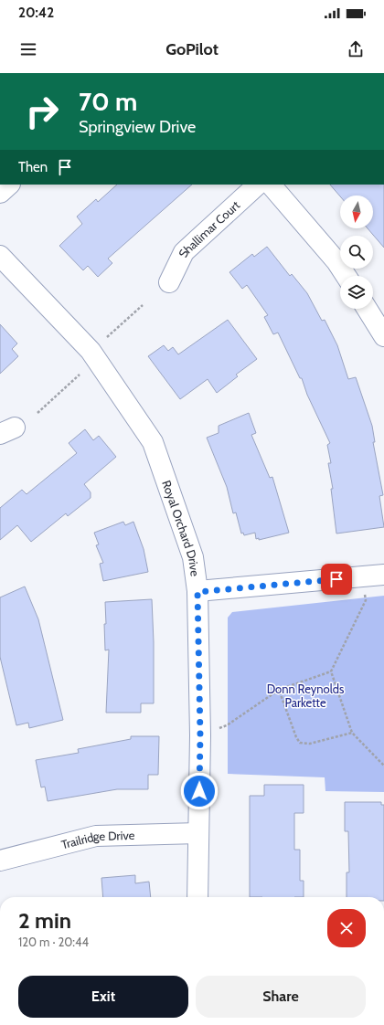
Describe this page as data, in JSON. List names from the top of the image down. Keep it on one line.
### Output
{"streets":{"street":["Shallimar Court","Royal Orchard Drive","Trailridge Drive"]},"crossings":[["Royal Orchard Drive","Trailridge Drive"]],"parks":["Donn Reynolds Parkette"],"north":"bottom","page":{"status":"20:42","header":"GoPilot","turn":["70 m","Springview Drive"],"then":"Then","heading":["2 min","120 m · 20:44"],"buttons":["Exit","Share"]}}
